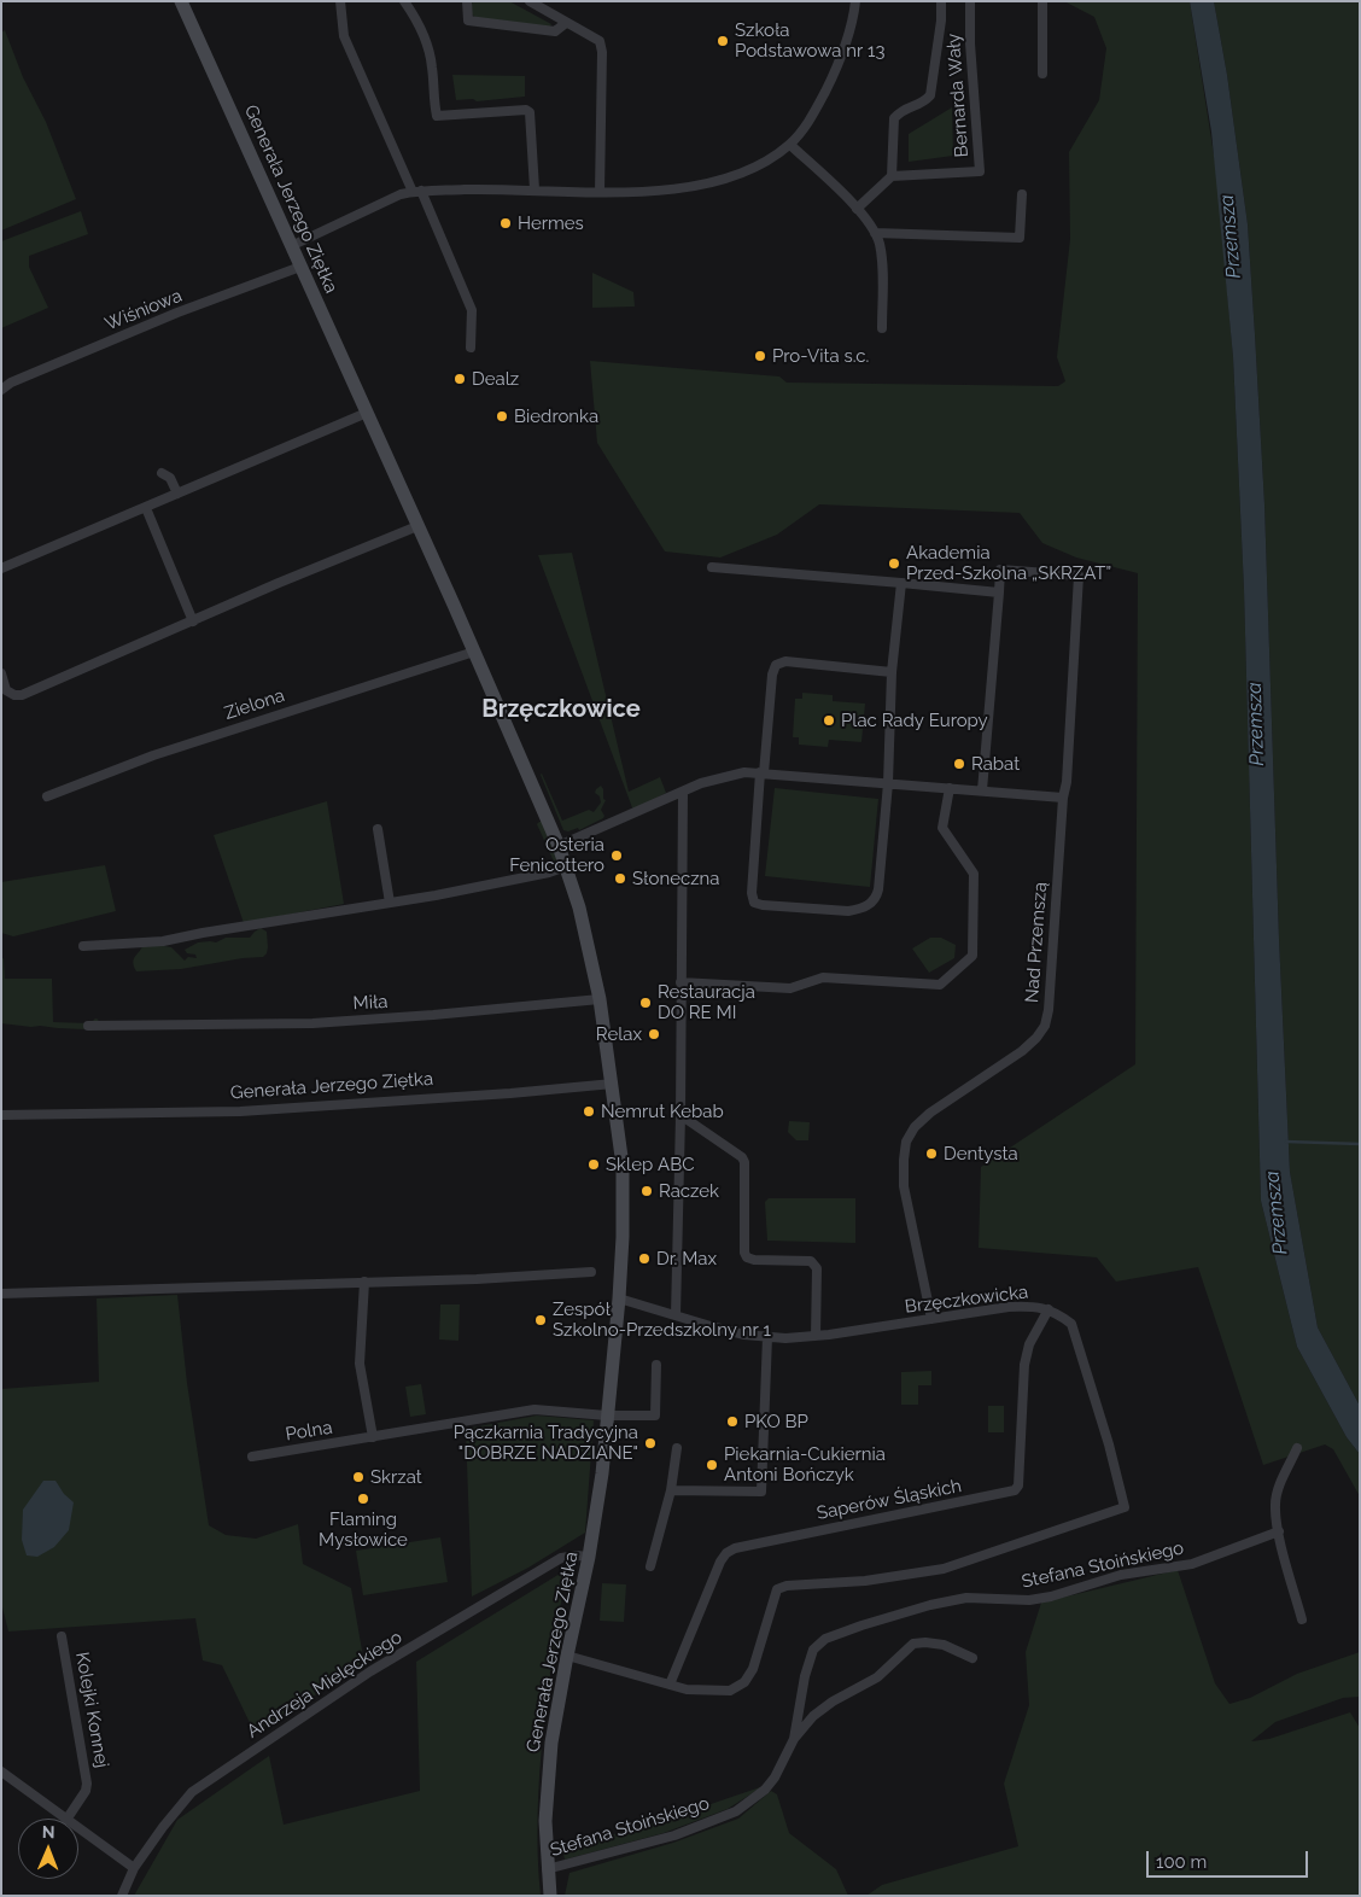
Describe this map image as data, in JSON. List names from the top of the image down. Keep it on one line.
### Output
{"streets":{"main road":["Generała Jerzego Ziętka"],"street":["Bernarda Wały","Wiśniowa","Zielona","Nad Przemszą","Miła","Brzęczkowicka","Polna","Saperów Śląskich","Stefana Stoińskiego","Andrzeja Mielęckiego","Kolejki Konnej"]},"crossings":[["Generała Jerzego Ziętka","Wiśniowa"],["Generała Jerzego Ziętka","Zielona"],["Generała Jerzego Ziętka","Miła"],["Generała Jerzego Ziętka","Brzęczkowicka"],["Generała Jerzego Ziętka","Stefana Stoińskiego"],["Generała Jerzego Ziętka","Andrzeja Mielęckiego"],["Nad Przemszą","Brzęczkowicka"],["Brzęczkowicka","Saperów Śląskich"]],"districts":["Brzęczkowice"],"water":["Przemsza"],"places":["Szkoła Podstawowa nr 13","Hermes","Pro-Vita s.c.","Dealz","Biedronka","Akademia Przed-Szkolna „SKRZAT”","Plac Rady Europy","Rabat","Osteria Fenicottero","Słoneczna","Restauracja DO RE MI","Relax","Nemrut Kebab","Dentysta","Sklep ABC","Raczek","Dr. Max","Zespół Szkolno-Przedszkolny nr 1","PKO BP","Pączkarnia Tradycyjna \"DOBRZE NADZIANE\"","Piekarnia-Cukiernia Antoni Bończyk","Skrzat","Flaming Mysłowice"],"scale_bar":"100 m","north":"top"}
